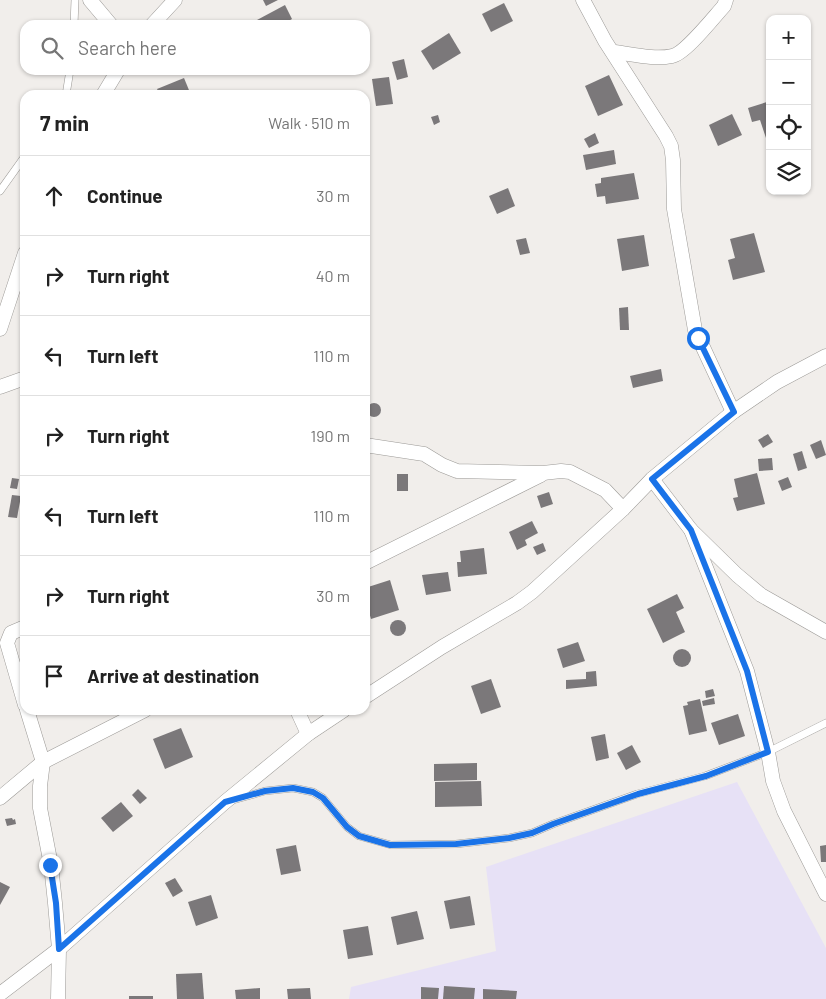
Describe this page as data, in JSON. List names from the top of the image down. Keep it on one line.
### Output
{"page":{"map_buttons":["+","−"],"search":"Search here","heading":["7 min","Walk · 510 m"],"list":[["Continue","30 m"],["Turn right","40 m"],["Turn left","110 m"],["Turn right","190 m"],["Turn left","110 m"],["Turn right","30 m"],"Arrive at destination"]}}
